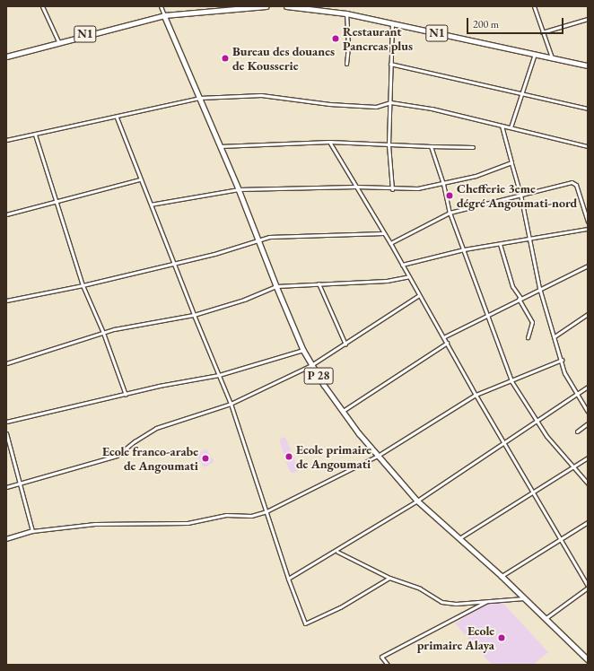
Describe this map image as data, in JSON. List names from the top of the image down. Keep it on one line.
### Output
{"streets":{"highway":["N1"],"main road":["P 28"]},"crossings":[["N1","P 28"]],"places":["Restaurant Pancreas plus","Bureau des douanes de Kousserie","Chefferie 3eme dégré Angoumati-nord","Ecole primaire de Angoumati","Ecole franco-arabe de Angoumati","Ecole primaire Alaya"],"scale_bar":"200 m"}
